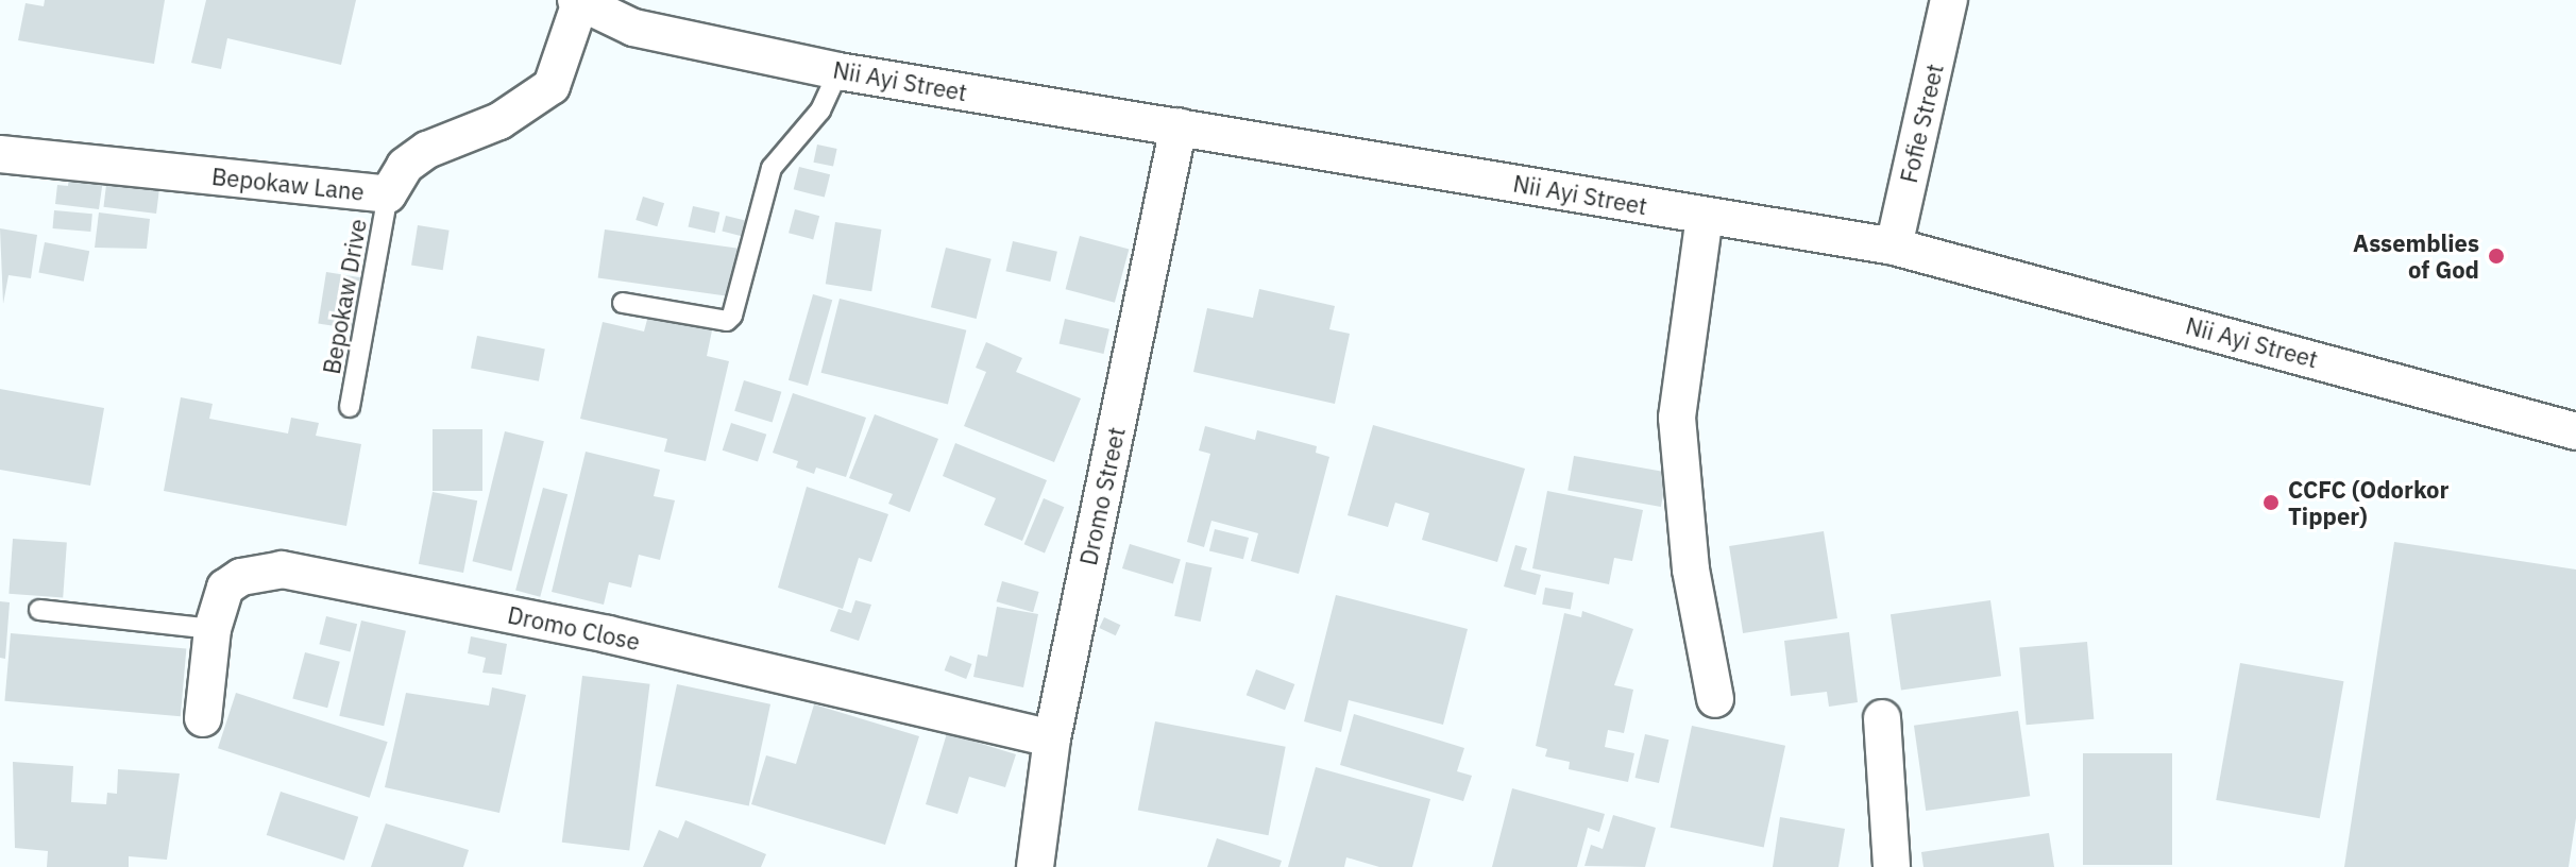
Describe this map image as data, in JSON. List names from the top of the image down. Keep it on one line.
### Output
{"streets":{"street":["Nii Ayi Street","Fofie Street","Bepokaw Lane","Dromo Street","Dromo Close"],"lane":["Bepokaw Drive"]},"crossings":[["Nii Ayi Street","Fofie Street"],["Nii Ayi Street","Bepokaw Lane"],["Nii Ayi Street","Dromo Street"],["Bepokaw Lane","Bepokaw Drive"],["Dromo Street","Dromo Close"]],"places":["Assemblies of God","CCFC (Odorkor Tipper)"]}
